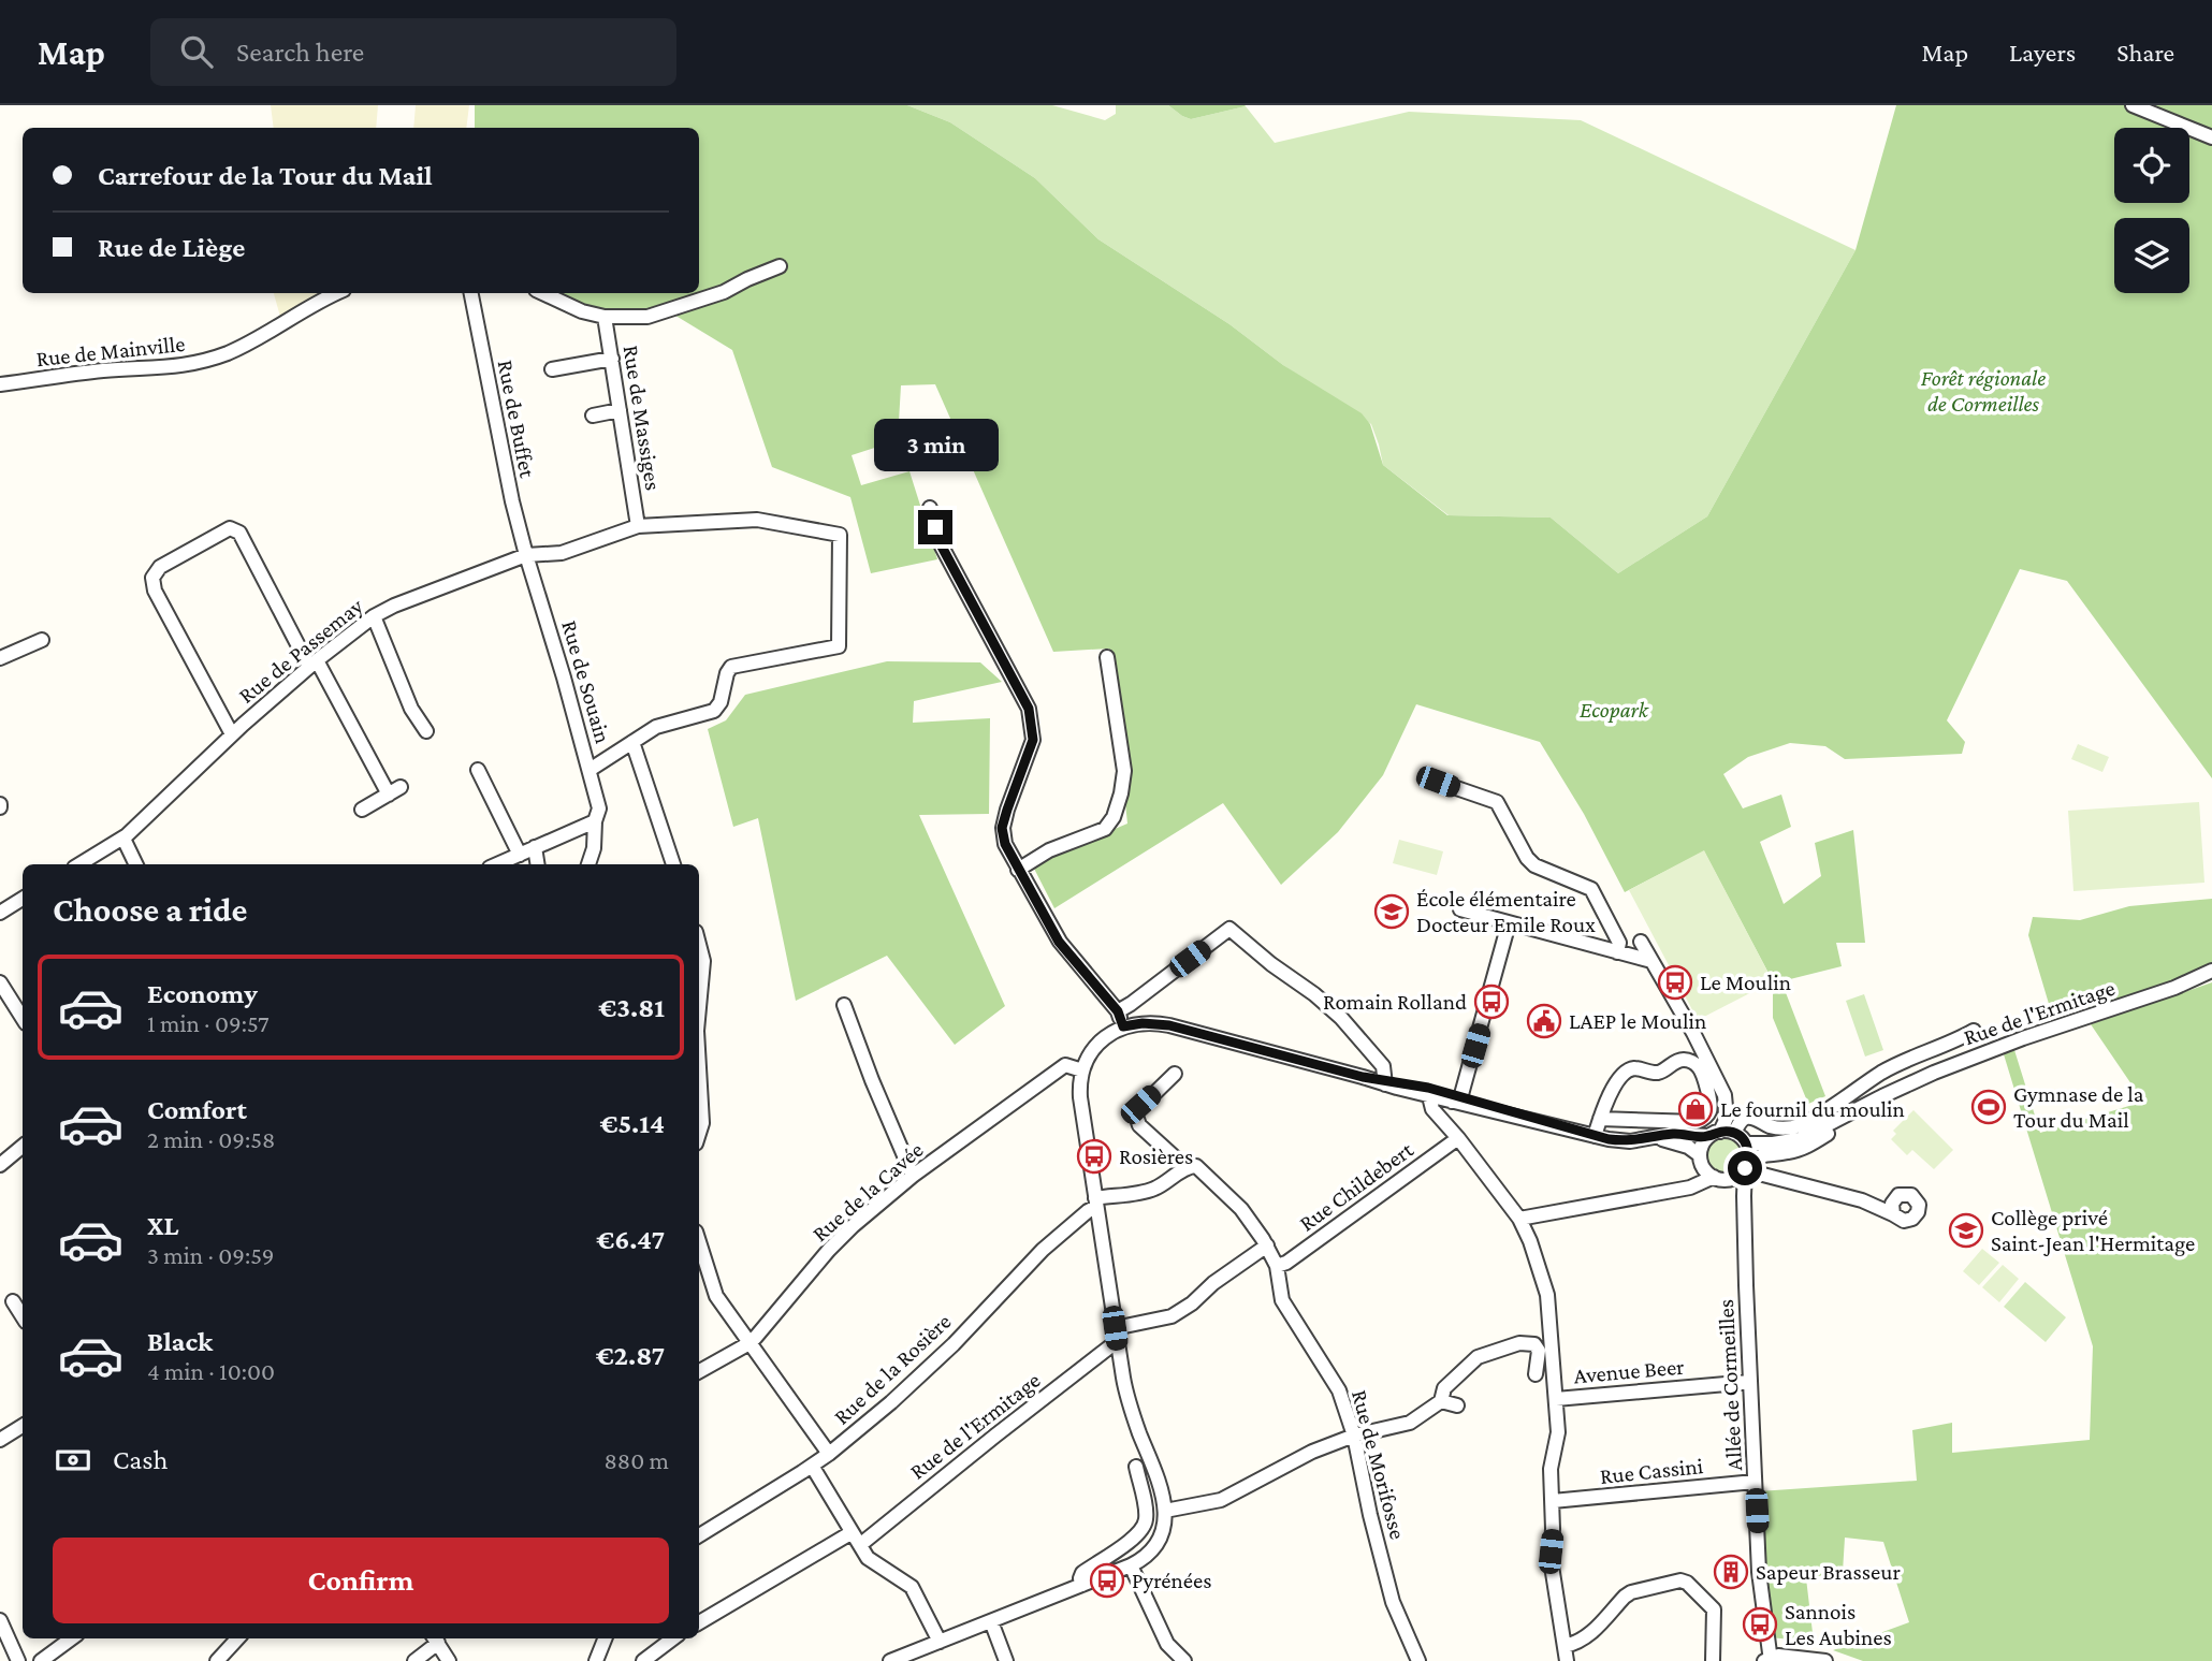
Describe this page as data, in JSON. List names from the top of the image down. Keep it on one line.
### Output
{"streets":{"street":["Rue de Mainville","Rue de Massiges","Rue de Buffet","Rue de Passemay","Rue de Souain","Rue de l'Ermitage","Rue Childebert","Rue de la Cavée","Rue de la Rosière","Avenue Beer","Allée de Cormeilles","Rue de Morifosse","Rue Cassini"]},"crossings":[["Rue de Massiges","Rue de Passemay"],["Rue de Buffet","Rue de Passemay"],["Rue de Buffet","Rue de Souain"],["Rue de Passemay","Rue de Souain"],["Rue de l'Ermitage","Allée de Cormeilles"],["Rue Childebert","Rue de Morifosse"],["Avenue Beer","Allée de Cormeilles"],["Allée de Cormeilles","Rue Cassini"]],"parks":["Forêt régionale de Cormeilles","Ecopark"],"places":{"school or university":["École élémentaire Docteur Emile Roux","Collège privé Saint-Jean l'Hermitage"],"bus stop":["Le Moulin","Romain Rolland","Rosières","Pyrénées","Sannois Les Aubines"],"public building":["LAEP le Moulin"],"sports":["Gymnase de la Tour du Mail"],"shop":["Le fournil du moulin"],"building":["Sapeur Brasseur"]},"page":{"header":"Map","search":"Search here","nav":["Map","Layers","Share"],"banner":["Carrefour de la Tour du Mail","Rue de Liège"],"bubble":"3 min","heading":"Choose a ride","list":[{"name":"Economy","note":"1 min · 09:57","value":"€3.81"},{"name":"Comfort","note":"2 min · 09:58","value":"€5.14"},{"name":"XL","note":"3 min · 09:59","value":"€6.47"},{"name":"Black","note":"4 min · 10:00","value":"€2.87"}],"pay":["Cash","880 m"],"buttons":"Confirm"}}
